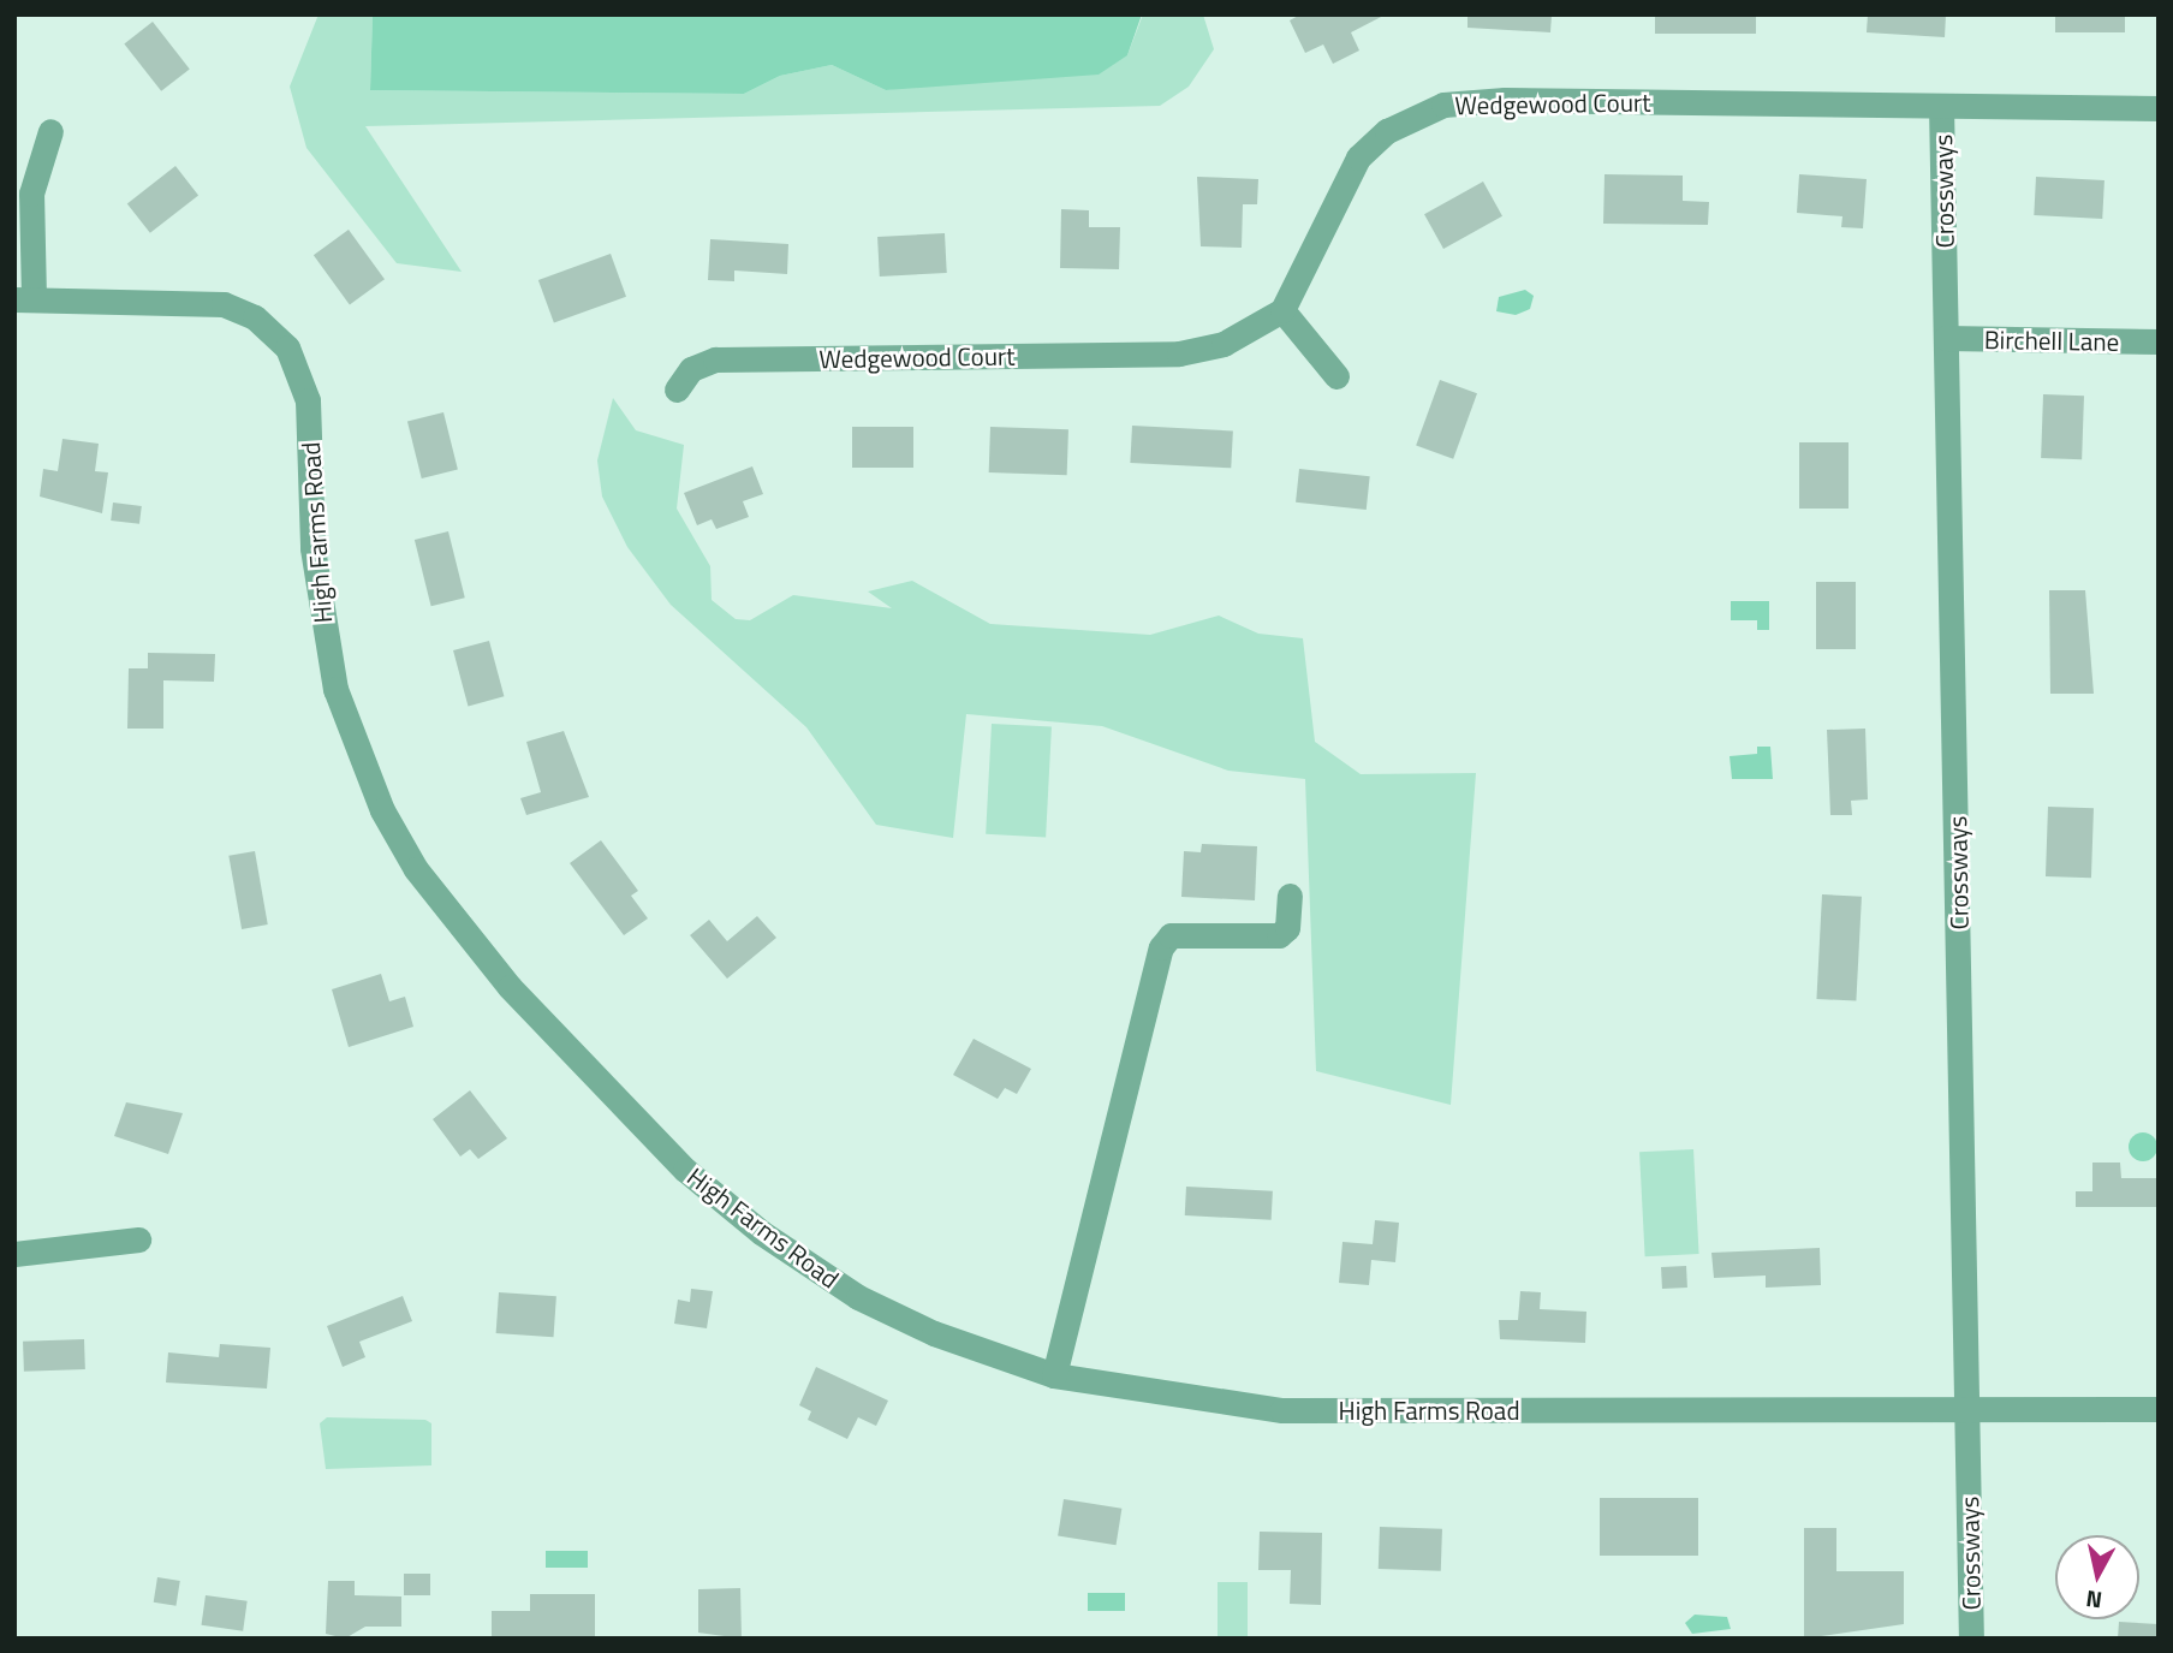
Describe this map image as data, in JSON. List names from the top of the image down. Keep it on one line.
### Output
{"streets":{"street":["Wedgewood Court","Crossways","Birchell Lane","High Farms Road"]},"crossings":[["Wedgewood Court","Crossways"],["Crossways","Birchell Lane"],["Crossways","High Farms Road"]],"north":"bottom"}
